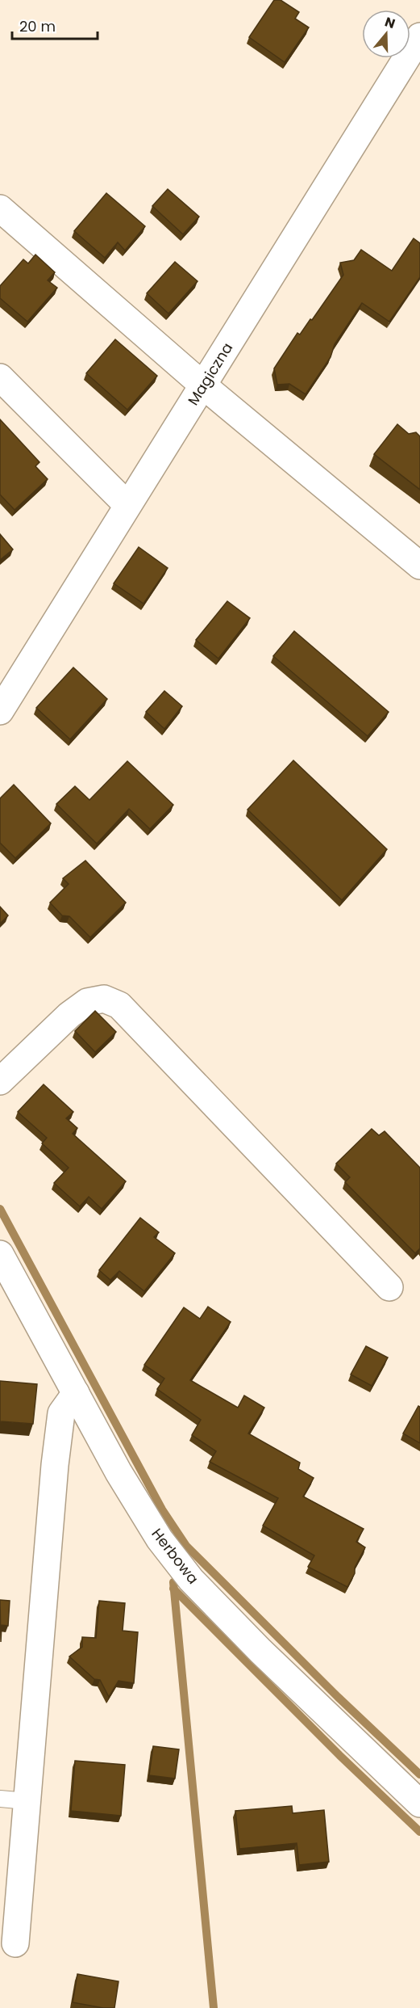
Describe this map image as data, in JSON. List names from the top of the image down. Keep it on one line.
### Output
{"streets":{"street":["Magiczna","Herbowa"]},"scale_bar":"20 m","north":"top"}
